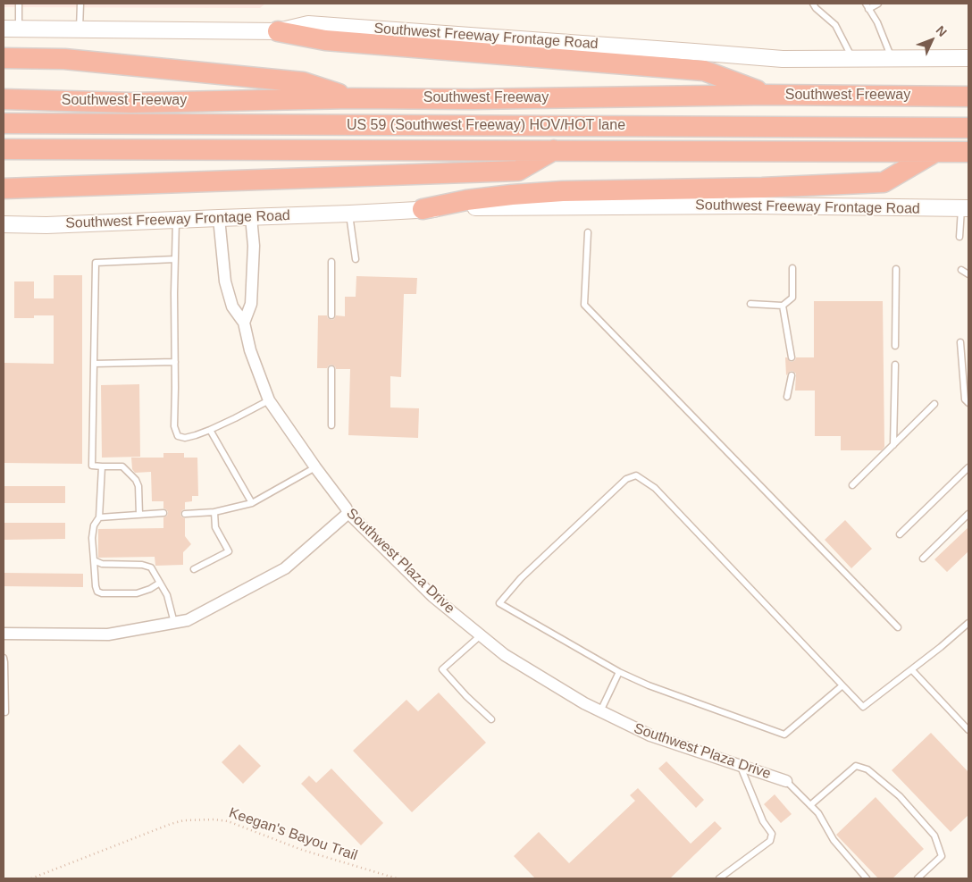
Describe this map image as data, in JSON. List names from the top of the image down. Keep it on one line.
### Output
{"streets":{"highway":["Southwest Freeway","US 59 (Southwest Freeway) HOV/HOT lane"],"main road":["Southwest Freeway Frontage Road"],"street":["Southwest Plaza Drive"],"path":["Keegan's Bayou Trail"]},"crossings":[["Southwest Freeway Frontage Road","Southwest Plaza Drive"]],"north":"top right"}
